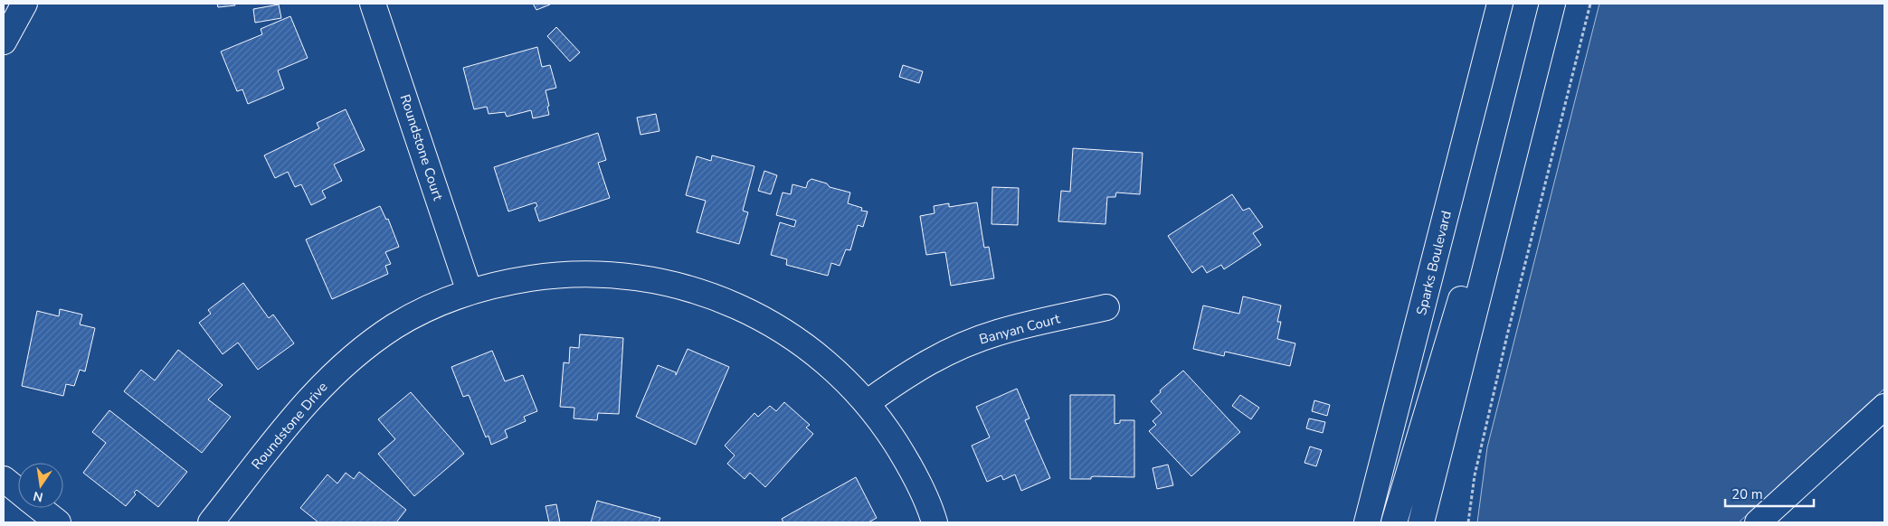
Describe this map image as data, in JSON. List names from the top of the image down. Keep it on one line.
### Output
{"streets":{"street":["Roundstone Court","Sparks Boulevard","Banyan Court","Roundstone Drive"]},"crossings":[["Roundstone Court","Roundstone Drive"],["Banyan Court","Roundstone Drive"]],"scale_bar":"20 m","north":"bottom"}
